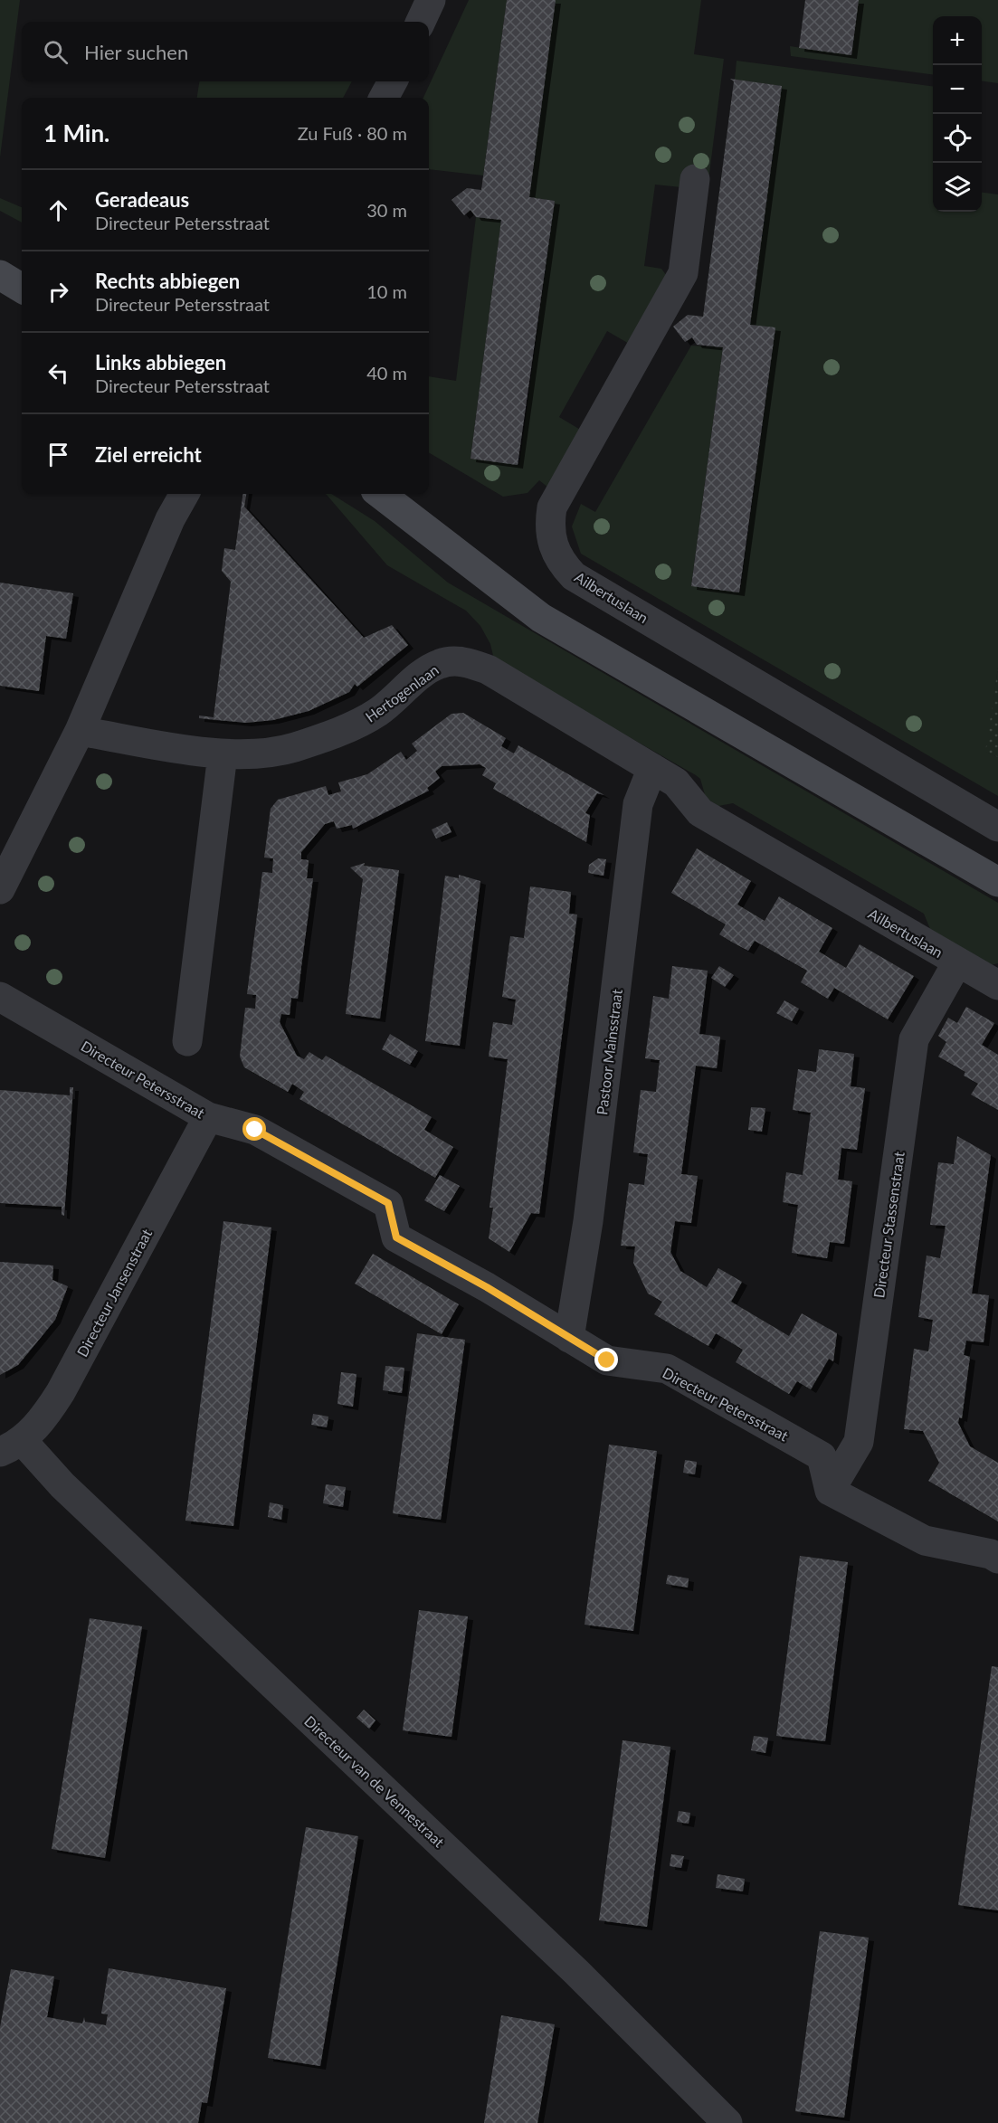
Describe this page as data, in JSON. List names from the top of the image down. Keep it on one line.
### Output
{"streets":{"street":["Ailbertuslaan","Hertogenlaan","Pastoor Mainsstraat","Directeur Petersstraat","Directeur Stassenstraat","Directeur Jansenstraat","Directeur van de Vennestraat"]},"crossings":[["Ailbertuslaan","Hertogenlaan"],["Ailbertuslaan","Pastoor Mainsstraat"],["Ailbertuslaan","Directeur Stassenstraat"],["Pastoor Mainsstraat","Directeur Petersstraat"],["Directeur Petersstraat","Directeur Stassenstraat"],["Directeur Petersstraat","Directeur Jansenstraat"],["Directeur Jansenstraat","Directeur van de Vennestraat"]],"page":{"map_buttons":["+","−"],"search":"Hier suchen","heading":["1 Min.","Zu Fuß · 80 m"],"list":[["Geradeaus","Directeur Petersstraat","30 m"],["Rechts abbiegen","Directeur Petersstraat","10 m"],["Links abbiegen","Directeur Petersstraat","40 m"],"Ziel erreicht"]}}
